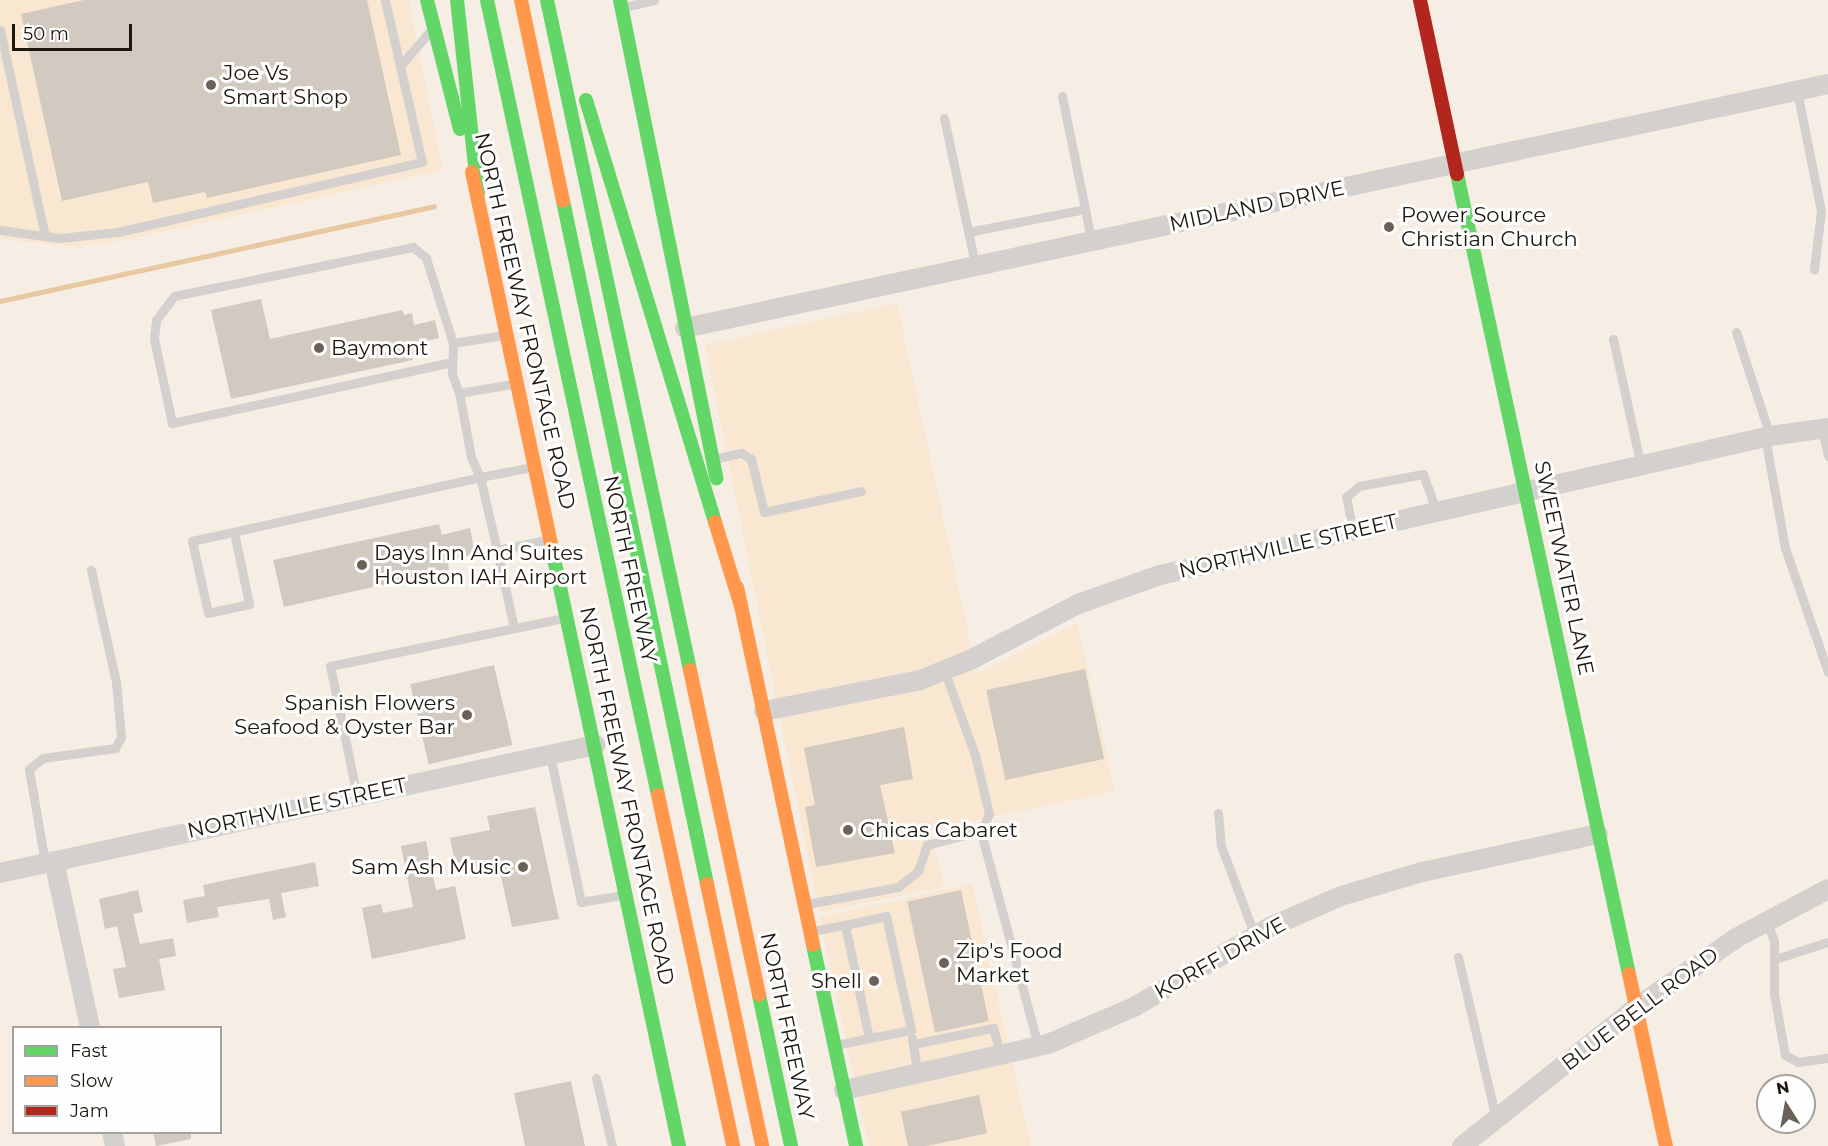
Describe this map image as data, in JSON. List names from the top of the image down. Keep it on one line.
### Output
{"streets":{"main road":["NORTH FREEWAY FRONTAGE ROAD","SWEETWATER LANE","NORTH FREEWAY"],"street":["MIDLAND DRIVE","NORTHVILLE STREET","KORFF DRIVE","BLUE BELL ROAD"]},"crossings":[["MIDLAND DRIVE","SWEETWATER LANE"],["NORTH FREEWAY FRONTAGE ROAD","NORTHVILLE STREET"],["NORTHVILLE STREET","SWEETWATER LANE"],["SWEETWATER LANE","KORFF DRIVE"],["SWEETWATER LANE","BLUE BELL ROAD"]],"places":["Joe Vs Smart Shop","Power Source Christian Church","Baymont","Days Inn And Suites Houston IAH Airport","Spanish Flowers Seafood & Oyster Bar","Chicas Cabaret","Sam Ash Music","Zip's Food Market","Shell"],"legend":["Fast","Slow","Jam"],"scale_bar":"50 m","north":"top"}
